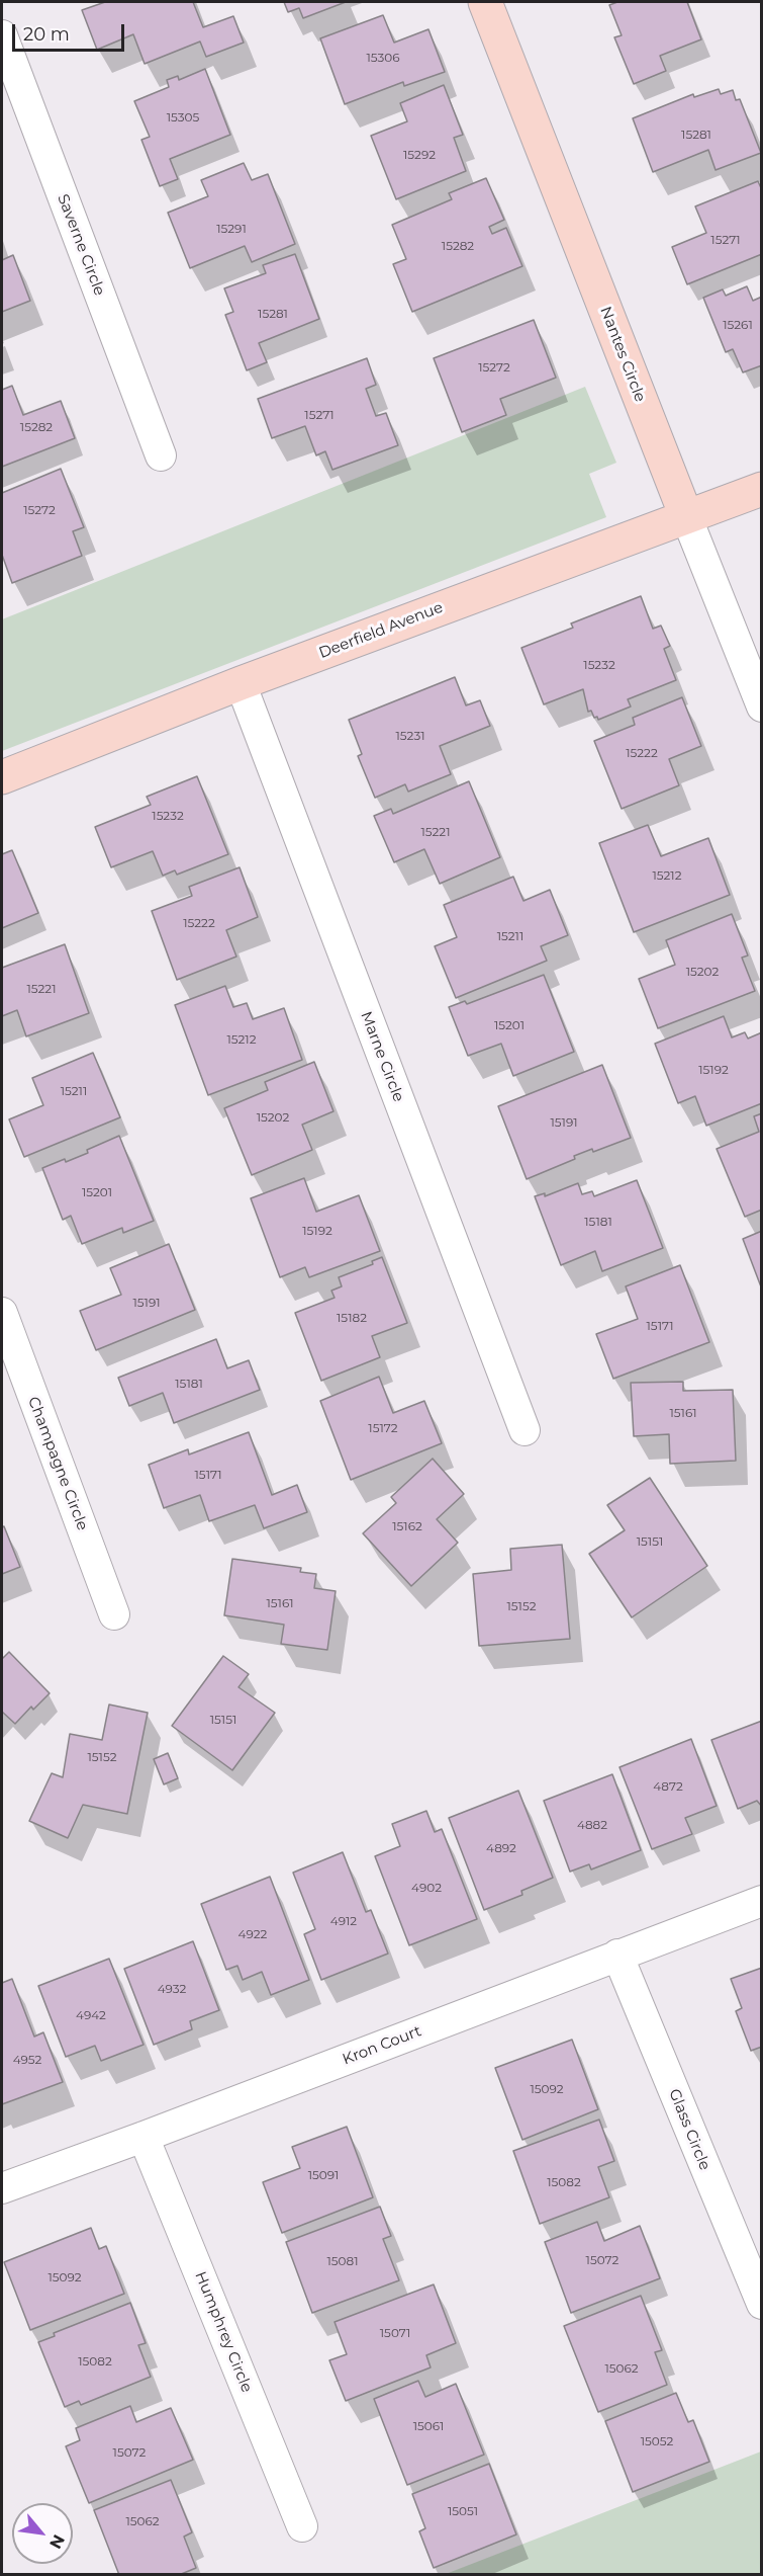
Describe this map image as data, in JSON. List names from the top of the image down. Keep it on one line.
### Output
{"streets":{"street":["Saverne Circle","Nantes Circle","Deerfield Avenue","Marne Circle","Champagne Circle","Kron Court","Glass Circle","Humphrey Circle"]},"crossings":[["Nantes Circle","Deerfield Avenue"],["Deerfield Avenue","Marne Circle"],["Kron Court","Glass Circle"],["Kron Court","Humphrey Circle"]],"house_numbers":["15306","15305","15281","15292","15291","15271","15282","15281","15261","15272","15271","15282","15272","15232","15231","15222","15232","15221","15212","15222","15211","15202","15221","15201","15212","15192","15211","15202","15191","15201","15181","15192","15191","15182","15171","15181","15161","15172","15171","15162","15151","15161","15152","15151","15152","4872","4882","4892","4902","4912","4922","4932","4942","4952","15092","15091","15082","15072","15081","15092","15071","15082","15062","15061","15052","15072","15051","15062"],"scale_bar":"20 m","north":"bottom right"}
